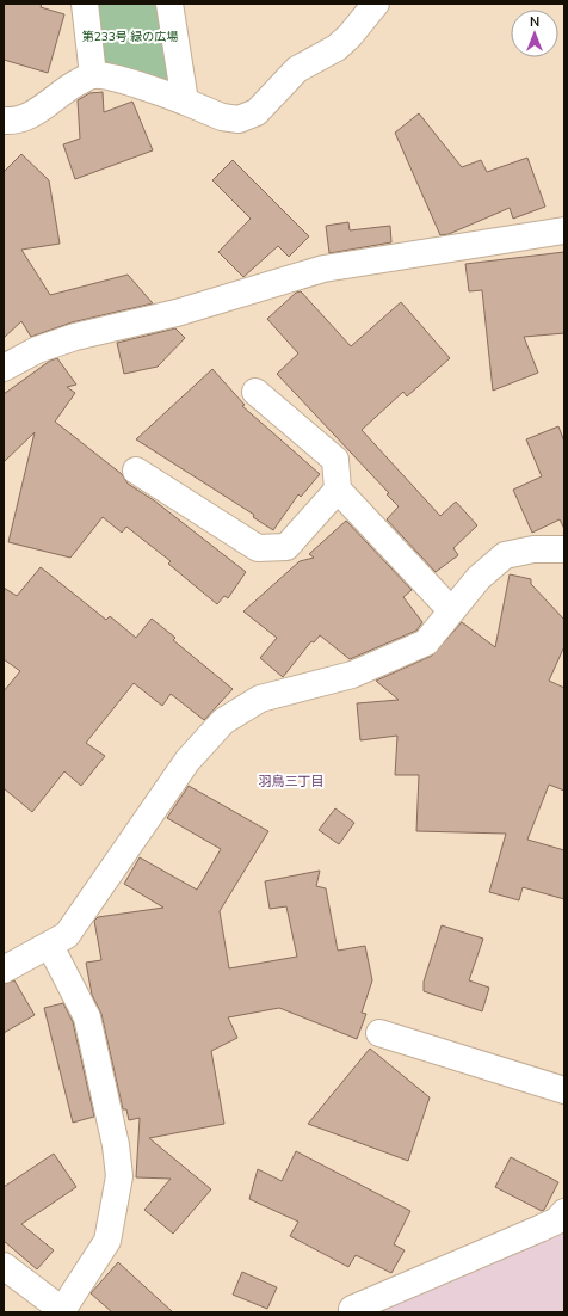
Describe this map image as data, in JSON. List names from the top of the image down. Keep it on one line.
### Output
{"districts":["羽鳥三丁目"],"parks":["第233号 緑の広場"],"north":"top"}
